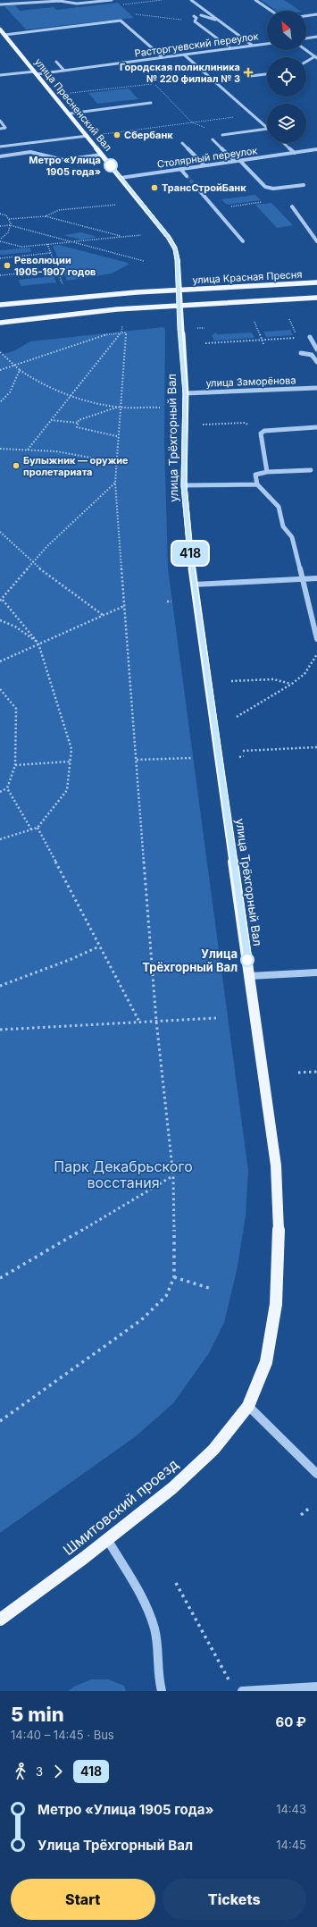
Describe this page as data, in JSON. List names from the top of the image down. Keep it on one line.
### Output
{"streets":{"main road":["улица Пресненский Вал","улица Красная Пресня","улица Трёхгорный Вал","Шмитовский проезд"],"street":["Расторгуевский переулок","Столярный переулок","улица Заморёнова"]},"crossings":[["Расторгуевский переулок","улица Пресненский Вал"],["улица Пресненский Вал","Столярный переулок"],["улица Пресненский Вал","улица Красная Пресня"],["улица Пресненский Вал","улица Трёхгорный Вал"],["улица Заморёнова","улица Трёхгорный Вал"],["улица Трёхгорный Вал","Шмитовский проезд"]],"parks":["Парк Декабрьского восстания"],"places":{"health":["Городская поликлиника № 220 филиал № 3"],"other":["Сбербанк","Метро «Улица 1905 года»","ТрансСтройБанк","Революции 1905-1907 годов","Булыжник — оружие пролетариата","Улица Трёхгорный Вал"]},"lines":["bus line 418"],"north":"top left","page":{"on_map":"418","heading":["5 min","14:40 – 14:45 · Bus","60 ₽"],"legs":["3","418"],"list":[{"name":"Метро «Улица 1905 года»","value":"14:43"},{"name":"Улица Трёхгорный Вал","value":"14:45"}],"buttons":["Start","Tickets"]}}
